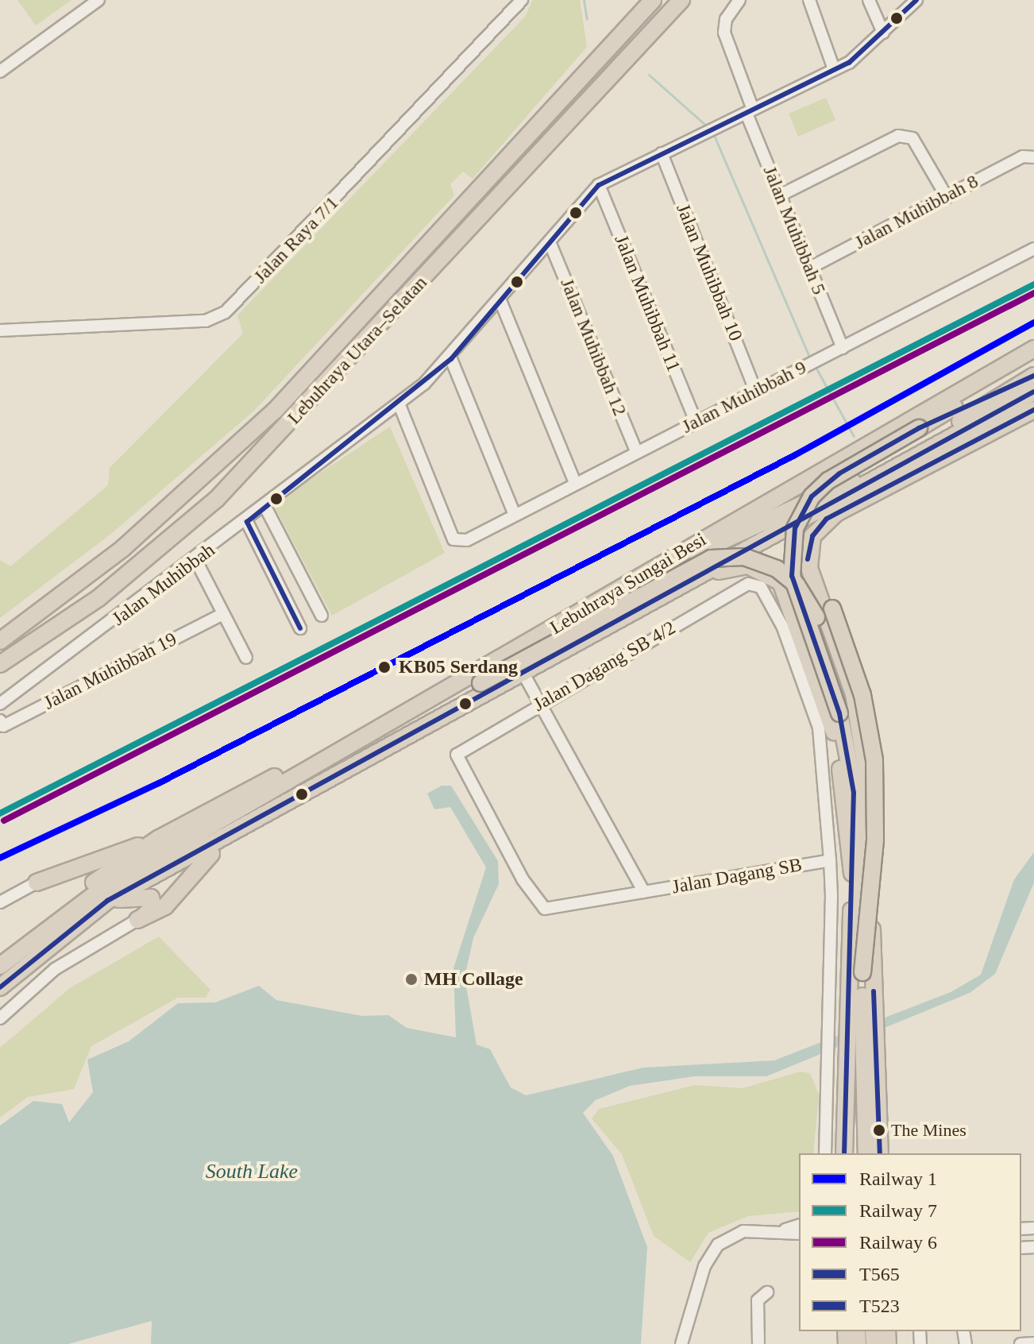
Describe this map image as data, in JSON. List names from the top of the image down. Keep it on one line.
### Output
{"streets":{"highway":["Lebuhraya Utara–Selatan","Lebuhraya Sungai Besi"],"street":["Jalan Muhibbah 8","Jalan Muhibbah 5","Jalan Raya 7/1","Jalan Muhibbah 10","Jalan Muhibbah 11","Jalan Muhibbah 12","Jalan Muhibbah 9","Jalan Muhibbah","Jalan Dagang SB 4/2","Jalan Muhibbah 19","Jalan Dagang SB"]},"crossings":[["Jalan Muhibbah 8","Jalan Muhibbah 5"],["Jalan Muhibbah 5","Jalan Muhibbah 9"],["Jalan Muhibbah 5","Jalan Muhibbah"],["Jalan Muhibbah 10","Jalan Muhibbah 9"],["Jalan Muhibbah 10","Jalan Muhibbah"],["Jalan Muhibbah 11","Jalan Muhibbah 9"],["Jalan Muhibbah 11","Jalan Muhibbah"],["Jalan Muhibbah 12","Jalan Muhibbah 9"],["Jalan Muhibbah 12","Jalan Muhibbah"],["Jalan Muhibbah 9","Jalan Muhibbah"],["Jalan Dagang SB 4/2","Jalan Dagang SB"]],"water":["South Lake"],"places":["KB05 Serdang","MH Collage","The Mines"],"lines":["transit line T565","rail line 7","rail line 6","rail line 1","transit line T523"],"legend":["Railway 1","Railway 7","Railway 6","T565","T523"]}
